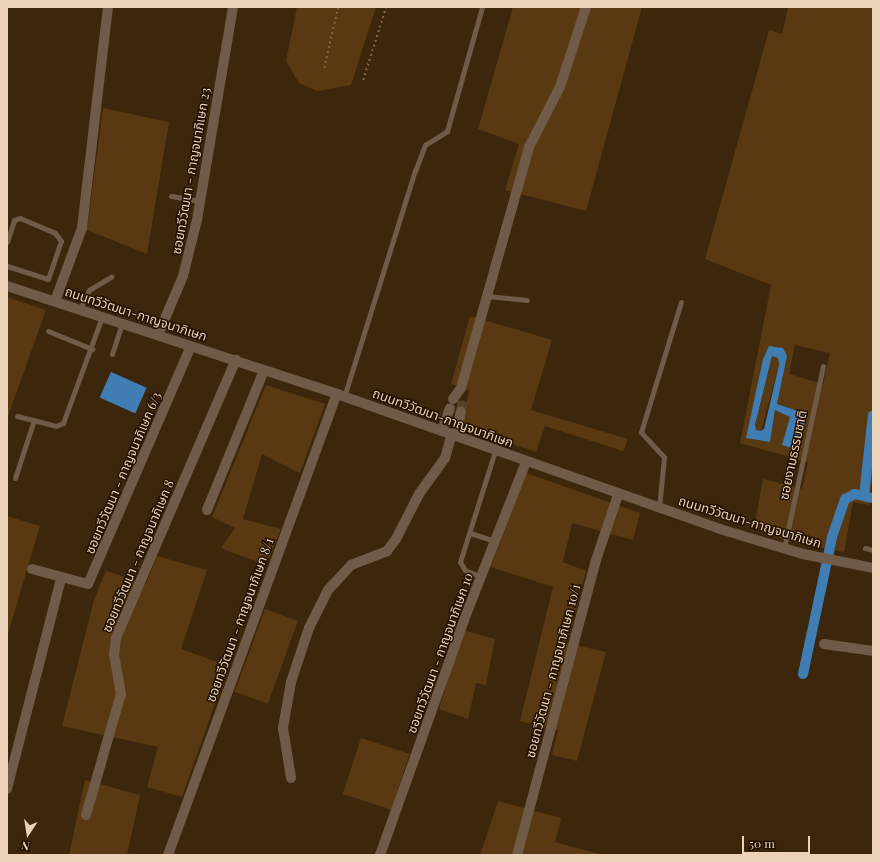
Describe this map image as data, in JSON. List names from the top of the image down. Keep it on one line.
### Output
{"streets":{"street":["ซอยทวีวัฒนา - กาญจนาภิเษก 23","ถนนทวีวัฒนา-กาญจนาภิเษก","ซอยทวีวัฒนา - กาญจนาภิเษก 6/3","ซอยทวีวัฒนา - กาญจนาภิเษก 8","ซอยทวีวัฒนา - กาญจนาภิเษก 8/1","ซอยทวีวัฒนา - กาญจนาภิเษก 10","ซอยทวีวัฒนา - กาญจนาภิเษก 10/1"],"lane":["ซอยงามธรรมชาติ"]},"crossings":[["ซอยทวีวัฒนา - กาญจนาภิเษก 23","ถนนทวีวัฒนา-กาญจนาภิเษก"],["ถนนทวีวัฒนา-กาญจนาภิเษก","ซอยงามธรรมชาติ"],["ถนนทวีวัฒนา-กาญจนาภิเษก","ซอยทวีวัฒนา - กาญจนาภิเษก 6/3"],["ถนนทวีวัฒนา-กาญจนาภิเษก","ซอยทวีวัฒนา - กาญจนาภิเษก 8"],["ถนนทวีวัฒนา-กาญจนาภิเษก","ซอยทวีวัฒนา - กาญจนาภิเษก 8/1"],["ถนนทวีวัฒนา-กาญจนาภิเษก","ซอยทวีวัฒนา - กาญจนาภิเษก 10"],["ถนนทวีวัฒนา-กาญจนาภิเษก","ซอยทวีวัฒนา - กาญจนาภิเษก 10/1"]],"scale_bar":"50 m","north":"bottom"}
